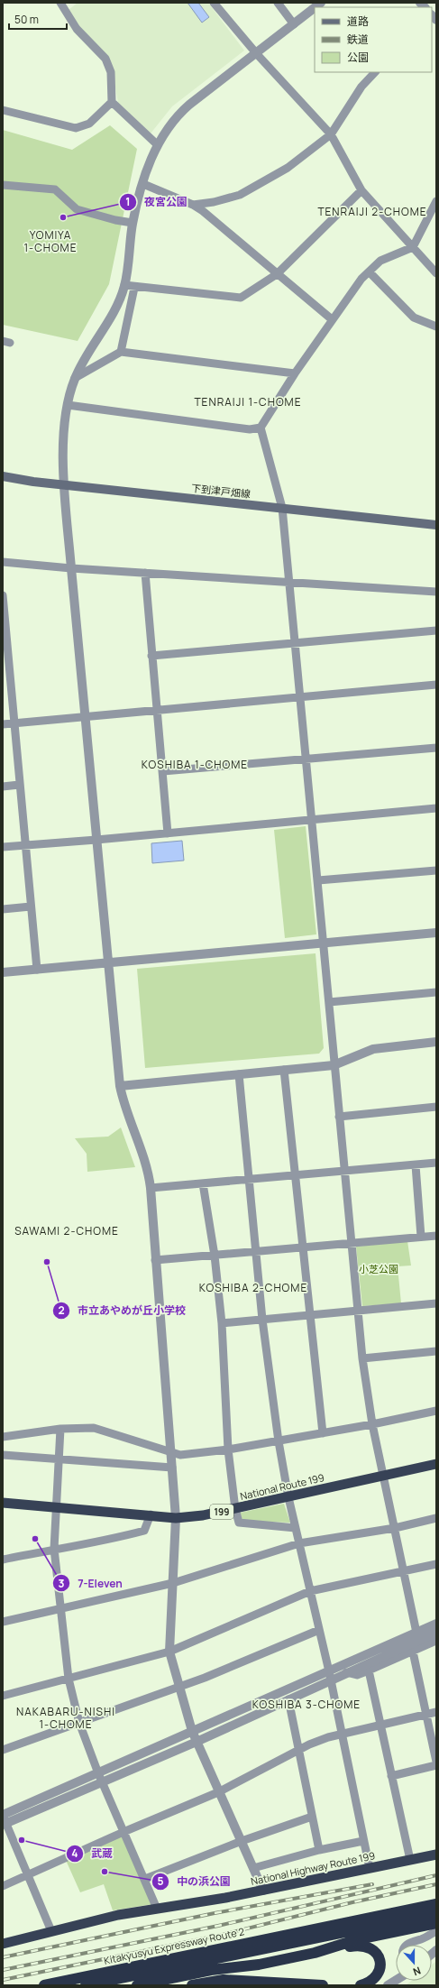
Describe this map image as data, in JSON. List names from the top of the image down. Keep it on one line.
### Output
{"streets":{"highway":["National Route 199","199","National Highway Route 199","Kitakyusyu Expressway Route 2"],"main road":["下到津戸畑線"]},"districts":["TENRAIJI 2-CHOME","YOMIYA 1-CHOME","TENRAIJI 1-CHOME","KOSHIBA 1-CHOME","SAWAMI 2-CHOME","KOSHIBA 2-CHOME","KOSHIBA 3-CHOME","NAKABARU-NISHI 1-CHOME"],"parks":["小芝公園"],"places":["夜宮公園","市立あやめが丘小学校","7-Eleven","武蔵","中の浜公園"],"legend":["道路","鉄道","公園"],"scale_bar":"50 m","north":"bottom"}
